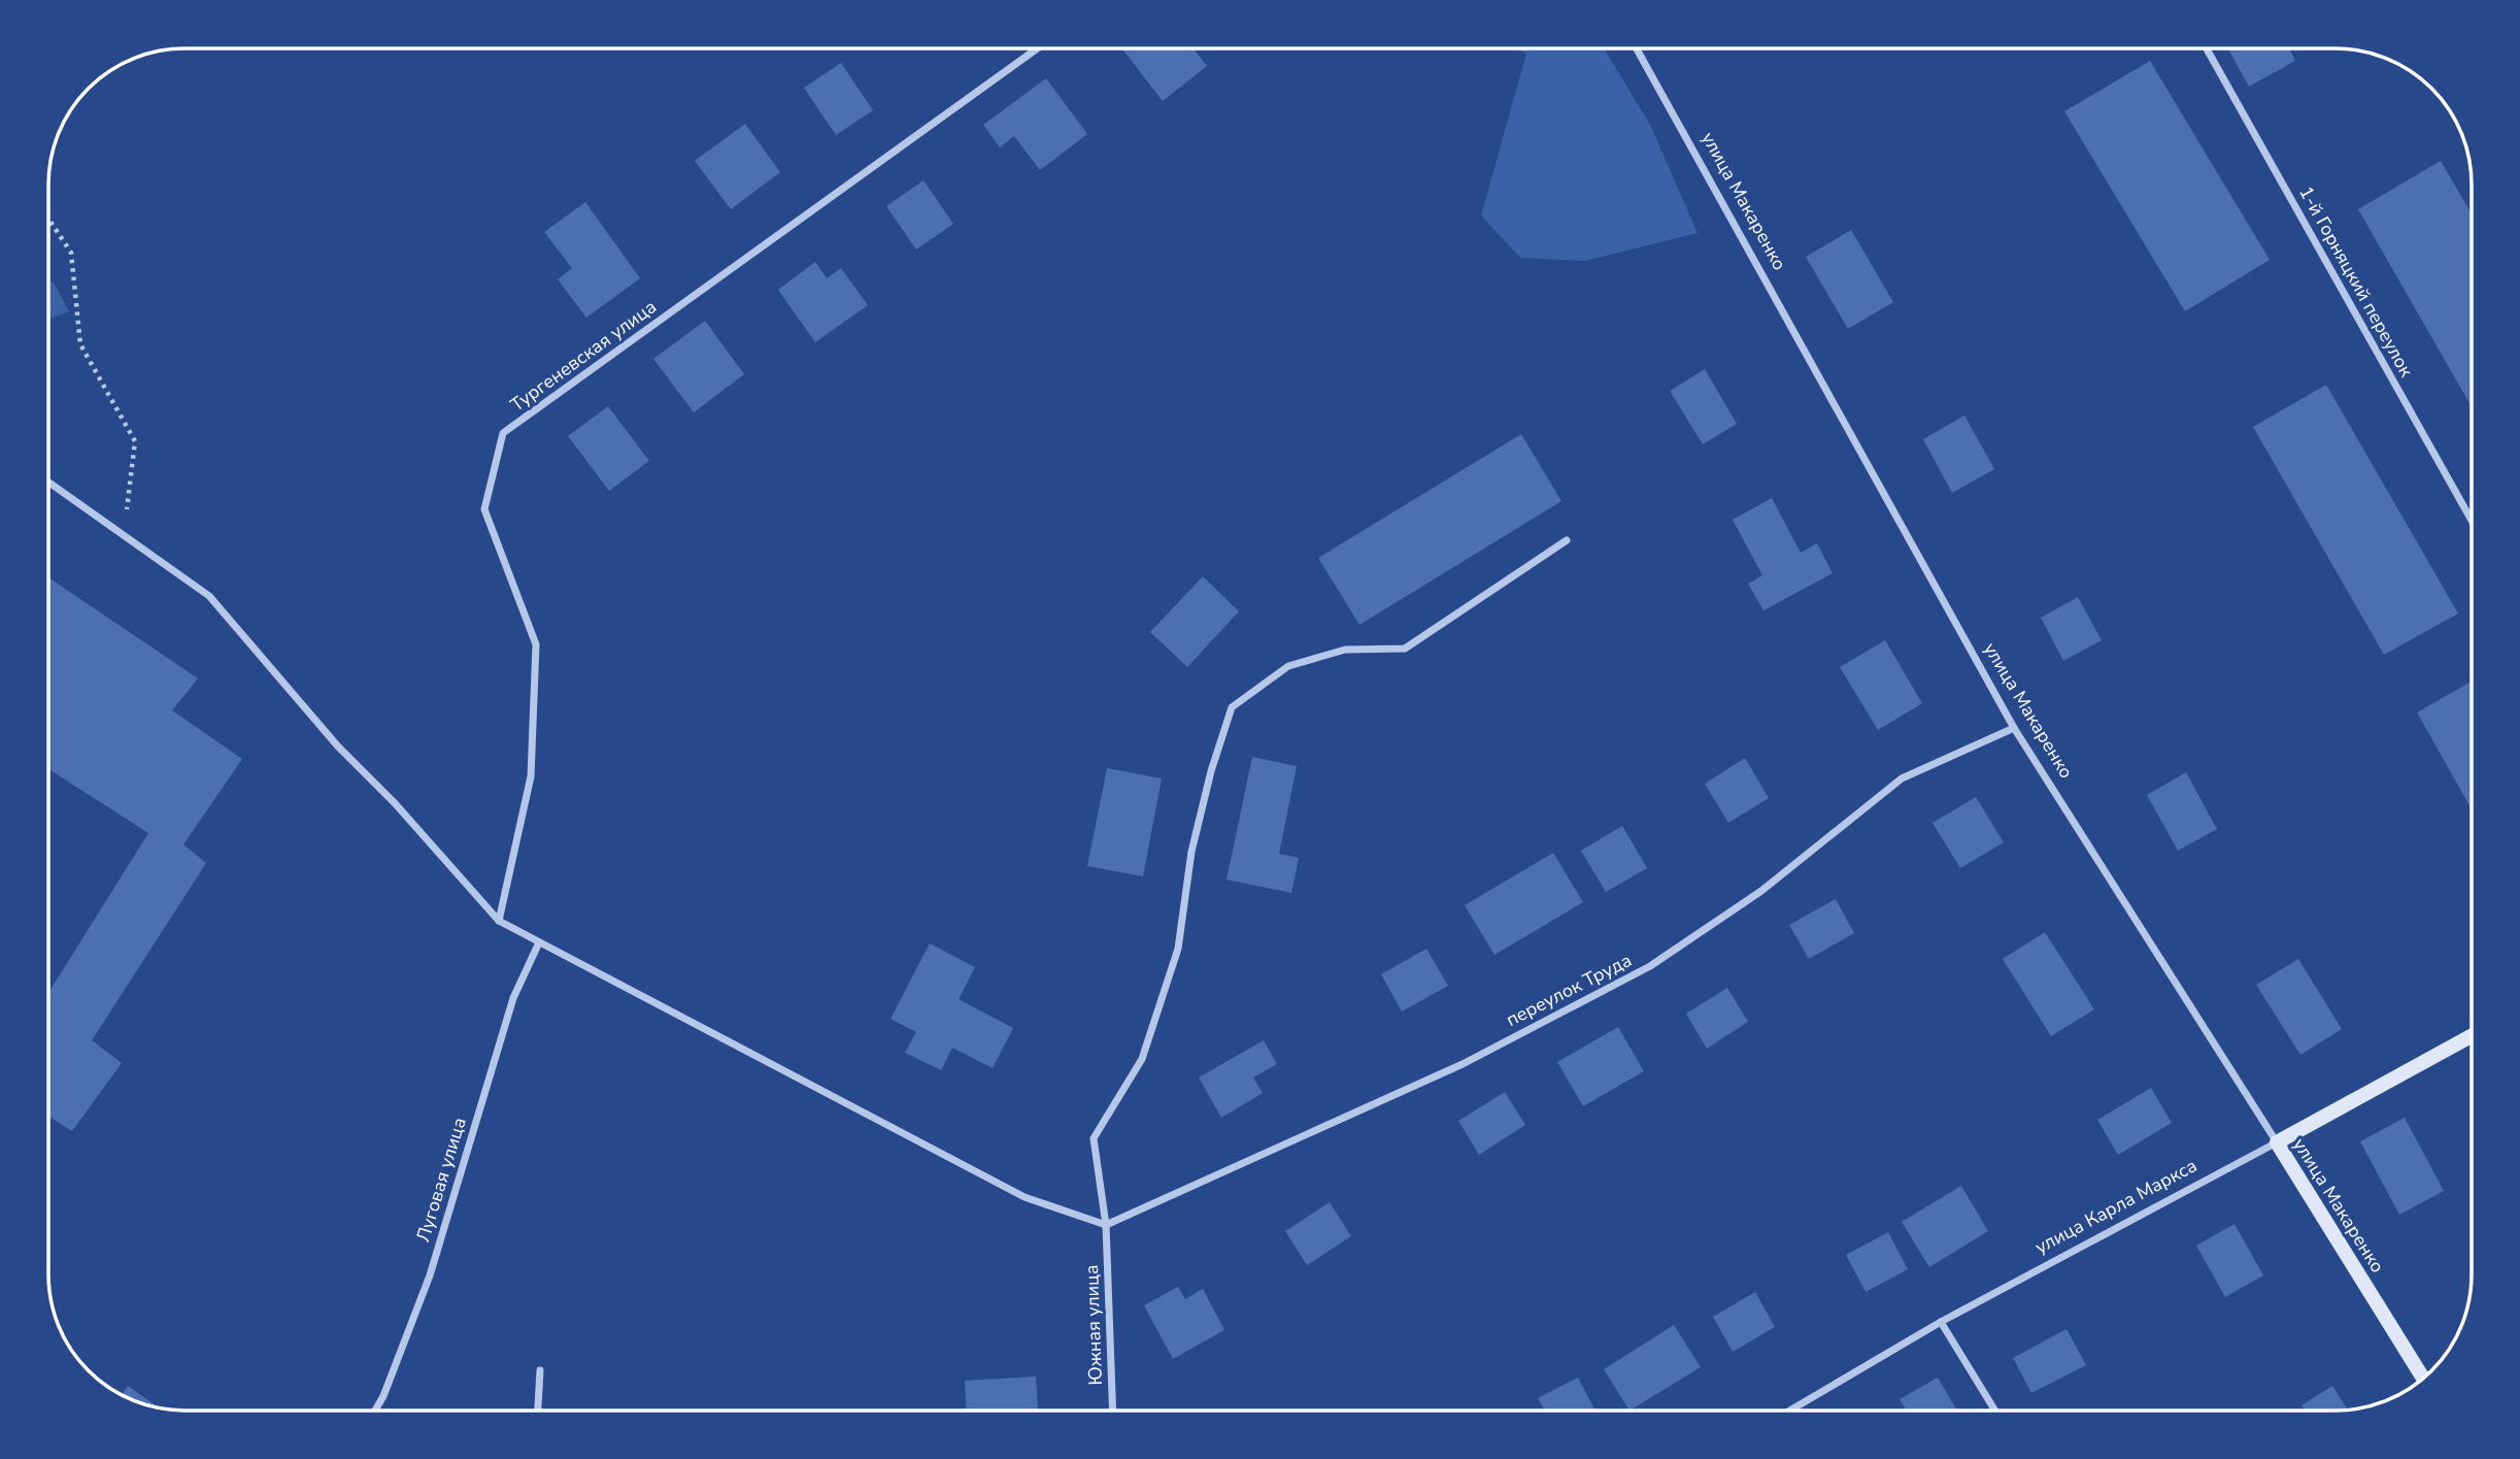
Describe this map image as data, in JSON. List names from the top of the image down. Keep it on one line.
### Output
{"streets":{"street":["улица Макаренко","1-й Горняцкий переулок","Тургеневская улица","переулок Труда","Луговая улица","улица Карла Маркса","Южная улица"]},"crossings":[["улица Макаренко","переулок Труда"],["улица Макаренко","улица Карла Маркса"],["переулок Труда","Южная улица"]]}
